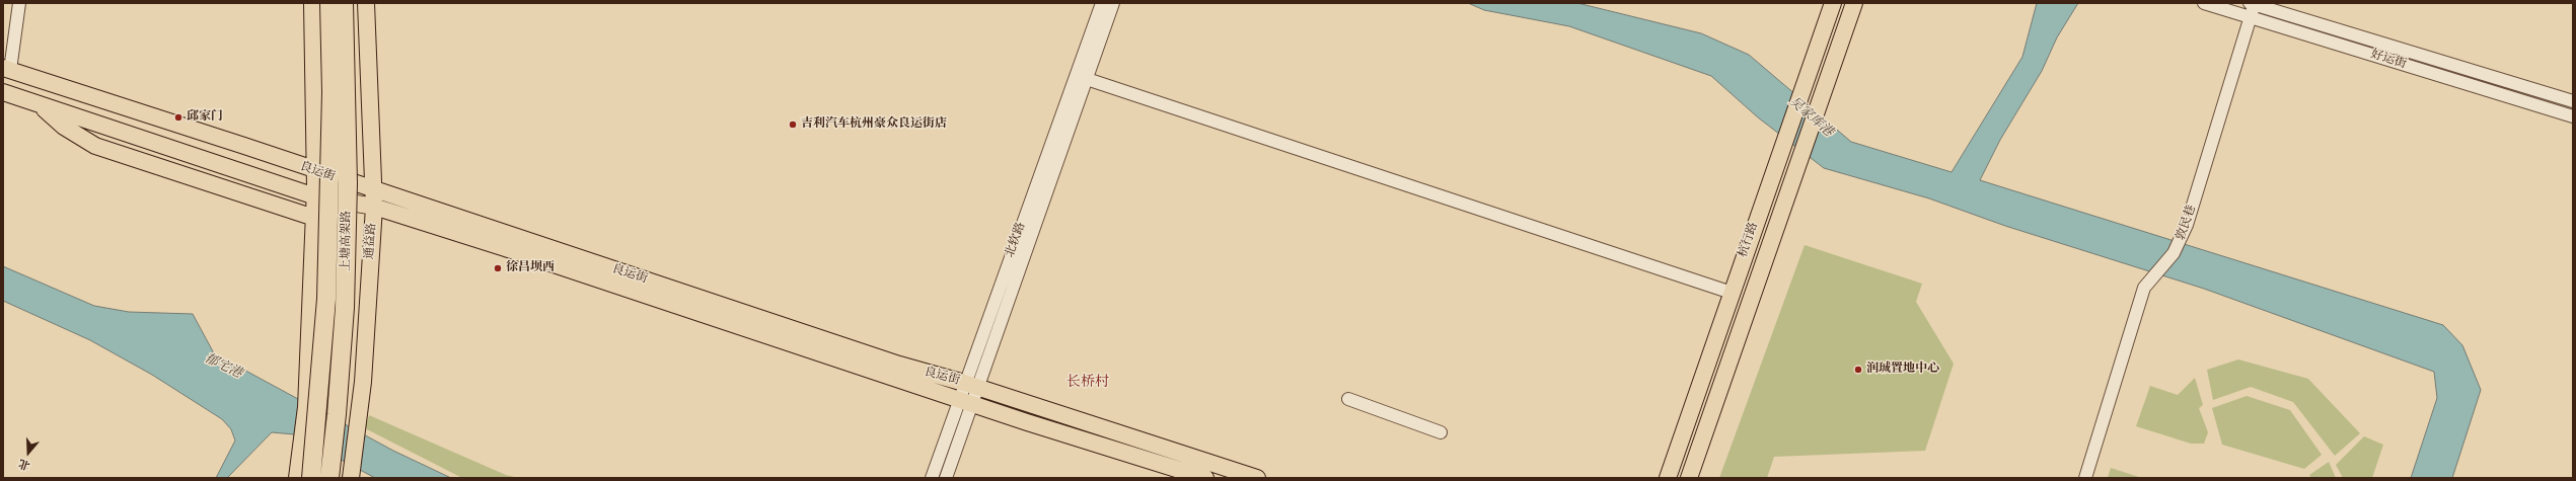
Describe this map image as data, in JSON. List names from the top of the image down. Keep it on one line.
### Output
{"streets":{"highway":["上塘高架路"],"main road":["良运街","杭行路","通益路"],"street":["好运街","敦民巷","北软路"]},"crossings":[["好运街","敦民巷"],["良运街","北软路"],["良运街","通益路"]],"districts":["长桥村"],"water":["吴家库港","郁宅港"],"places":["邱家门","吉利汽车杭州豪众良运街店","徐昌坝西","润珹置地中心"],"north":"bottom"}
